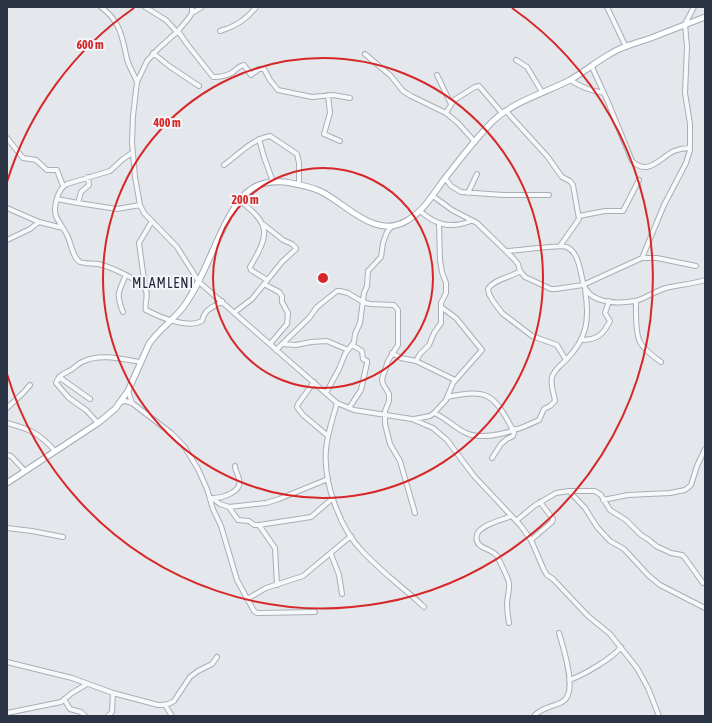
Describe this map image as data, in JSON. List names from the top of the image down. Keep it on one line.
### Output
{"districts":["MLAMLENI"],"rings":["600 m","400 m","200 m"]}
